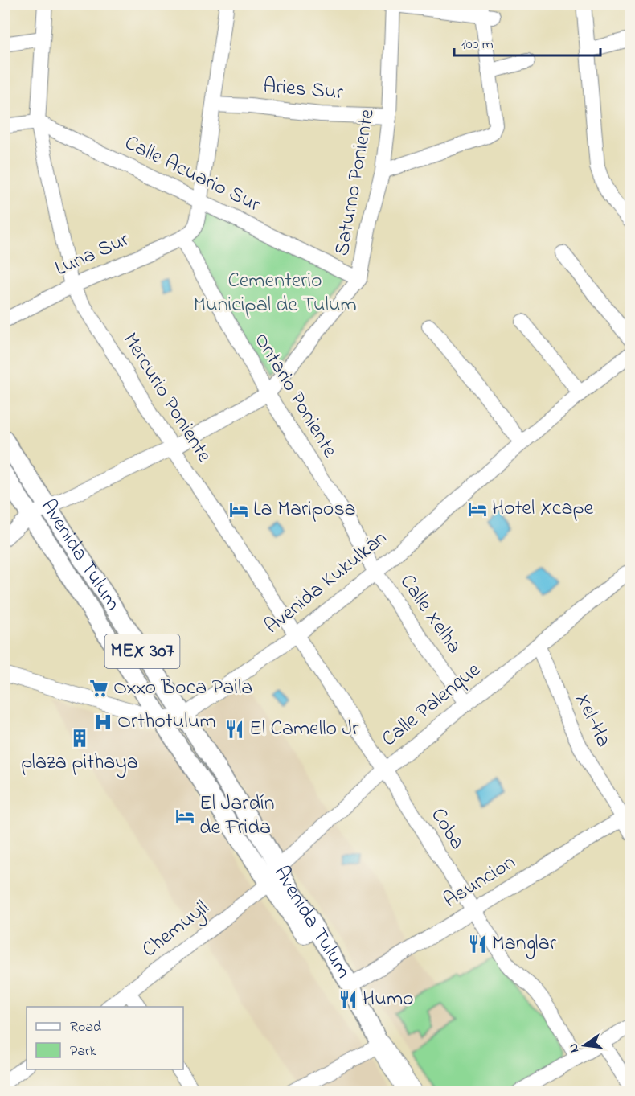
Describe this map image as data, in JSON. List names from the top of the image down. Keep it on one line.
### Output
{"streets":{"highway":["Avenida Tulum","MEX 307"],"street":["Aries Sur","Calle Acuario Sur","Saturno Poniente","Luna Sur","Ontario Poniente","Mercurio Poniente","Avenida Kukulkán","Calle Xelha","Calle Palenque","Xel-Ha","Coba","Asuncion","Chemuyil"]},"crossings":[["Aries Sur","Saturno Poniente"],["Calle Acuario Sur","Saturno Poniente"],["Calle Acuario Sur","Luna Sur"],["Calle Acuario Sur","Mercurio Poniente"],["Saturno Poniente","Ontario Poniente"],["Luna Sur","Ontario Poniente"],["Luna Sur","Mercurio Poniente"],["Ontario Poniente","Avenida Kukulkán"],["Ontario Poniente","Calle Xelha"],["Mercurio Poniente","Avenida Kukulkán"],["Mercurio Poniente","Calle Palenque"],["Mercurio Poniente","Coba"],["Avenida Tulum","Avenida Kukulkán"],["Avenida Tulum","Calle Palenque"],["Avenida Tulum","Asuncion"],["Avenida Tulum","Chemuyil"],["Avenida Kukulkán","Calle Xelha"],["Calle Xelha","Calle Palenque"],["Calle Palenque","Xel-Ha"],["Calle Palenque","Coba"],["Calle Palenque","Chemuyil"],["Xel-Ha","Asuncion"],["Coba","Asuncion"]],"parks":["Cementerio Municipal de Tulum"],"places":{"hotel":["Hotel Xcape","La Mariposa","El Jardín de Frida"],"supermarket":["Oxxo Boca Paila"],"hospital":["Orthotulum"],"restaurant":["El Camello Jr","Manglar","Humo"],"building":["plaza pithaya"]},"legend":["Road","Park"],"scale_bar":"100 m","north":"left"}
